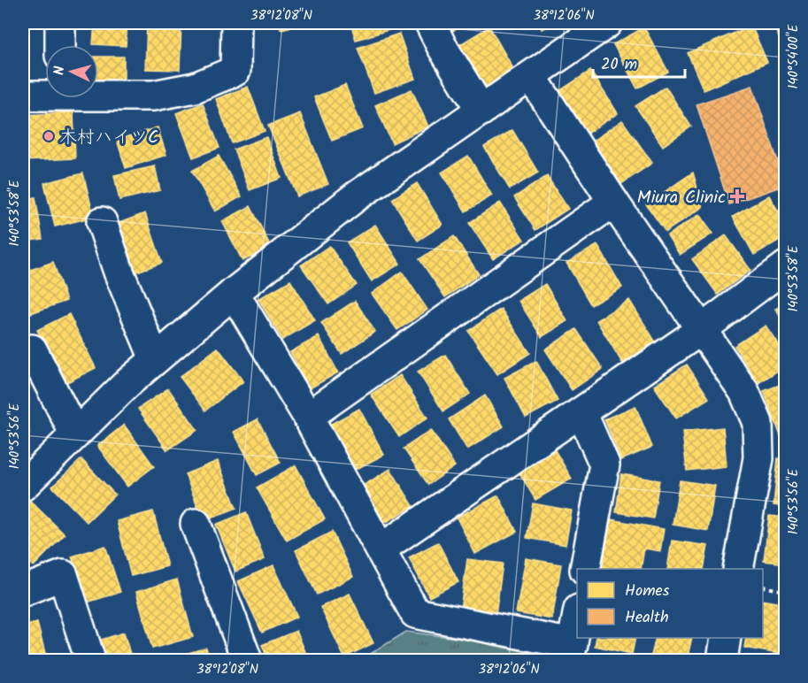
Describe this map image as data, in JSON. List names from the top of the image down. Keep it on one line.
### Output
{"places":{"other":["木村ハイツC"],"health":["Miura Clinic"]},"legend":["Homes","Health"],"scale_bar":"20 m","north":"left","coordinates":["38°12'08\"N","38°12'06\"N","140°54'00\"E","140°53'58\"E","140°53'56\"E"]}
